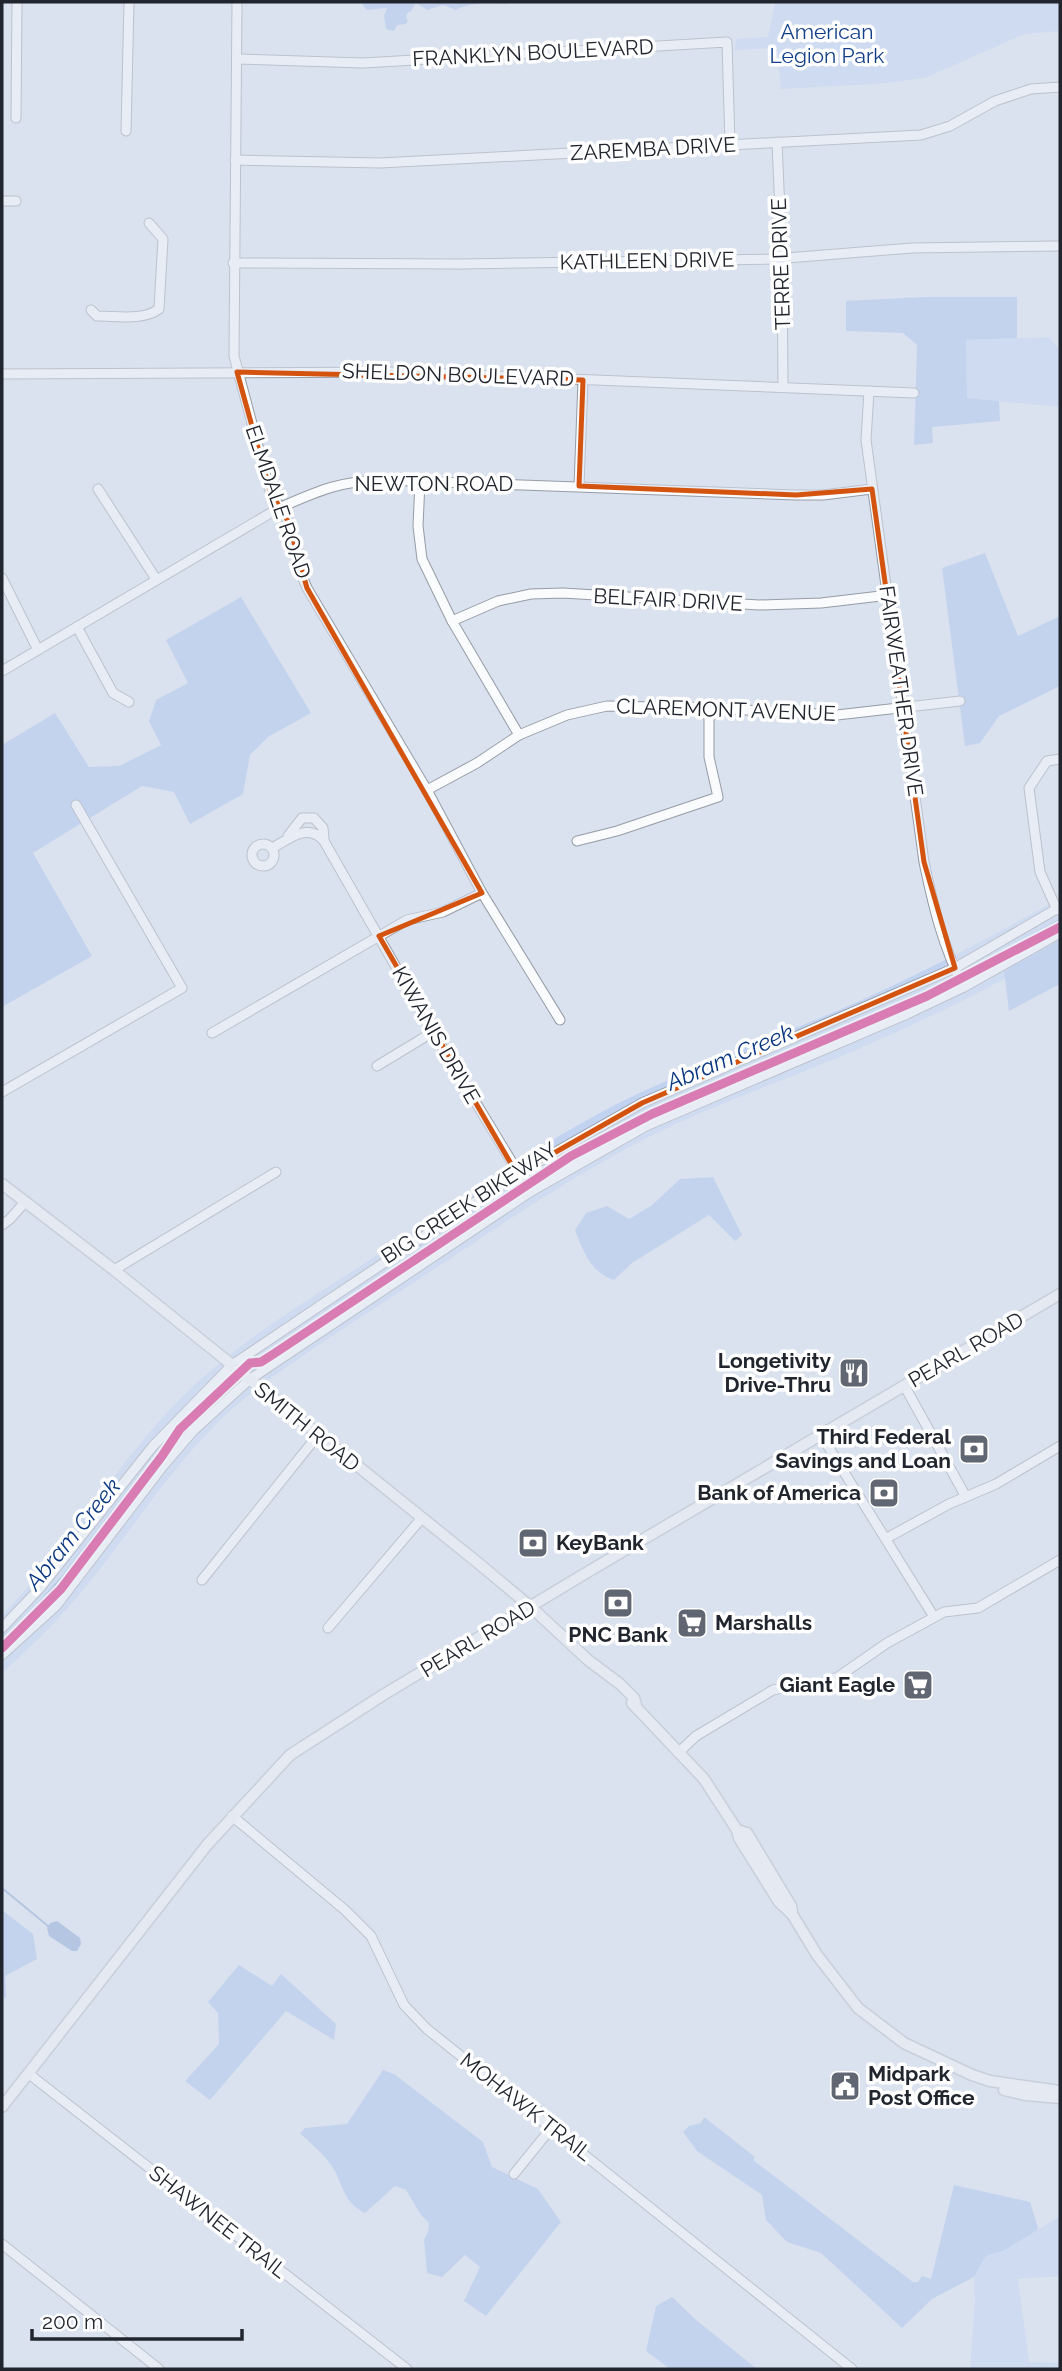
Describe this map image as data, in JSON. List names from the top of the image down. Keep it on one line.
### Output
{"streets":{"main road":["PEARL ROAD","SMITH ROAD"],"street":["FRANKLYN BOULEVARD","ZAREMBA DRIVE","KATHLEEN DRIVE","TERRE DRIVE","SHELDON BOULEVARD","NEWTON ROAD","ELMDALE ROAD","BELFAIR DRIVE","FAIRWEATHER DRIVE","CLAREMONT AVENUE","KIWANIS DRIVE","MOHAWK TRAIL","SHAWNEE TRAIL"],"cycle path":["BIG CREEK BIKEWAY"]},"crossings":[["FRANKLYN BOULEVARD","ZAREMBA DRIVE"],["FRANKLYN BOULEVARD","ELMDALE ROAD"],["ZAREMBA DRIVE","TERRE DRIVE"],["ZAREMBA DRIVE","ELMDALE ROAD"],["KATHLEEN DRIVE","TERRE DRIVE"],["KATHLEEN DRIVE","ELMDALE ROAD"],["TERRE DRIVE","SHELDON BOULEVARD"],["SHELDON BOULEVARD","ELMDALE ROAD"],["SHELDON BOULEVARD","FAIRWEATHER DRIVE"],["NEWTON ROAD","ELMDALE ROAD"],["NEWTON ROAD","FAIRWEATHER DRIVE"],["ELMDALE ROAD","CLAREMONT AVENUE"],["BELFAIR DRIVE","FAIRWEATHER DRIVE"],["FAIRWEATHER DRIVE","CLAREMONT AVENUE"],["PEARL ROAD","SMITH ROAD"],["PEARL ROAD","MOHAWK TRAIL"],["PEARL ROAD","SHAWNEE TRAIL"]],"water":["Abram Creek"],"parks":["American Legion Park"],"places":{"restaurant":["Longetivity Drive-Thru"],"bank":["Third Federal Savings and Loan","Bank of America","KeyBank","PNC Bank"],"supermarket":["Marshalls","Giant Eagle"],"public building":["Midpark Post Office"]},"scale_bar":"200 m"}
